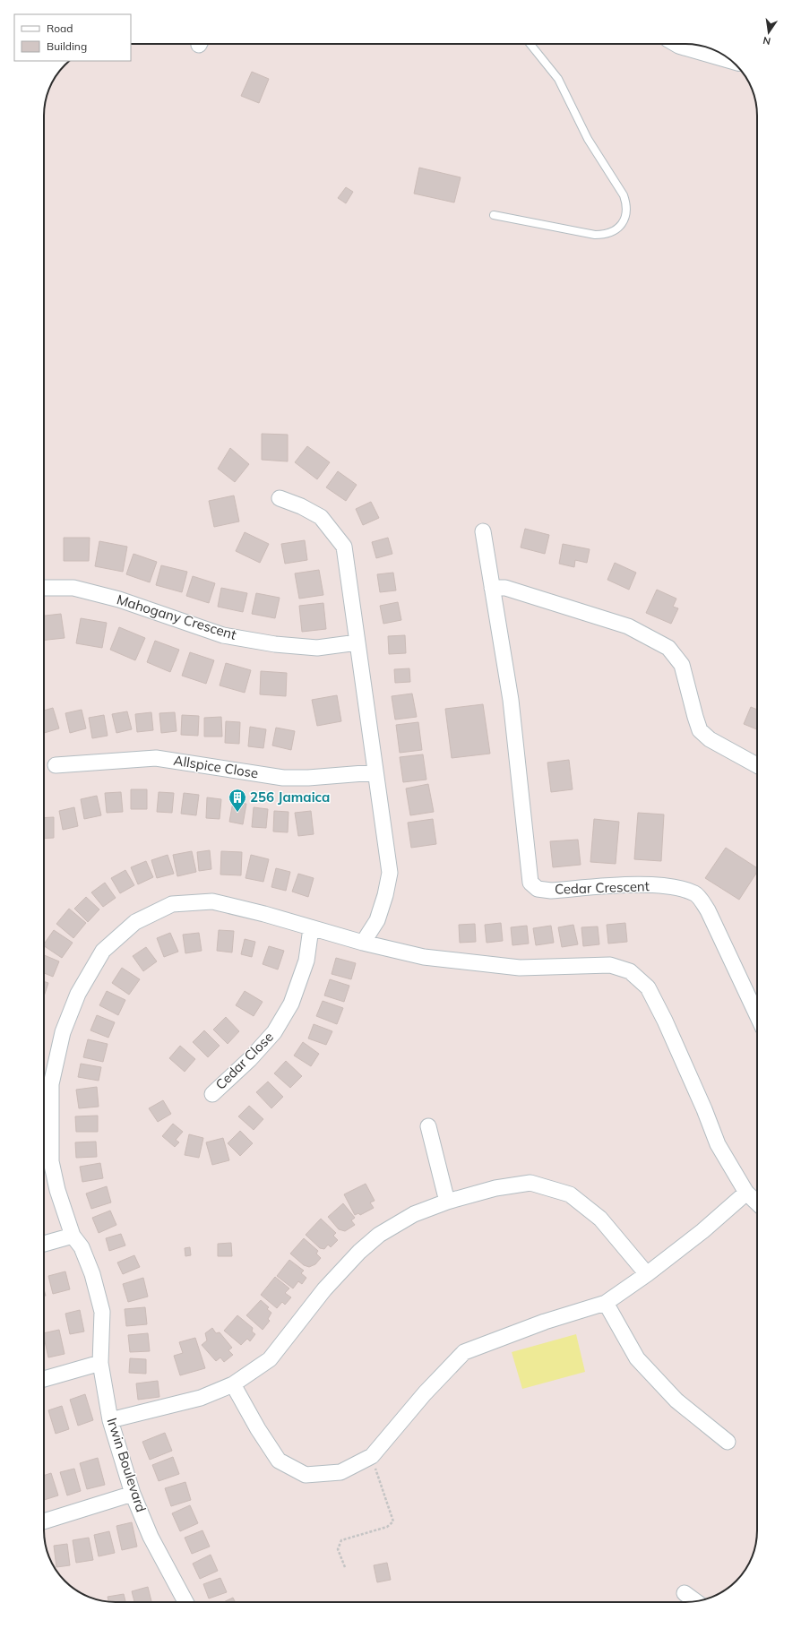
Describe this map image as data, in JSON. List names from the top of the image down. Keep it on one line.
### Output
{"streets":{"street":["Mahogany Crescent","Allspice Close","Cedar Crescent","Cedar Close","Irwin Boulevard"]},"crossings":[["Cedar Close","Irwin Boulevard"]],"places":{"building":["256 Jamaica"]},"legend":["Road","Building"],"north":"bottom"}
